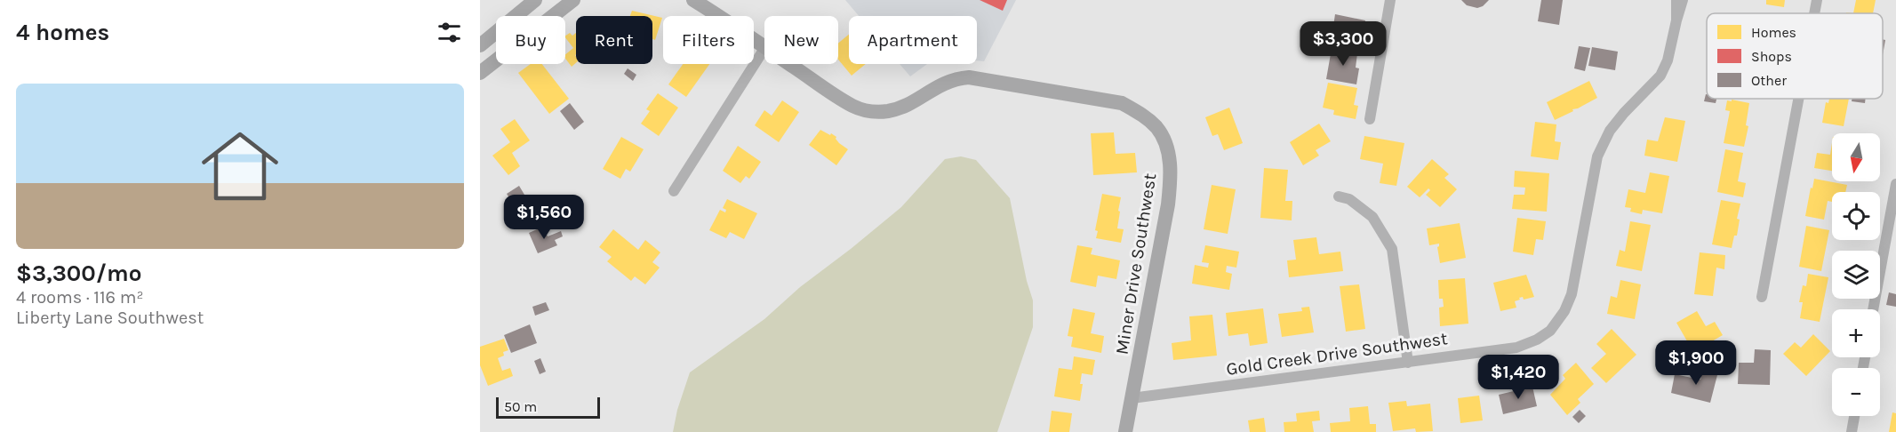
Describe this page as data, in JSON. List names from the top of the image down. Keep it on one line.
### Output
{"streets":{"street":["Miner Drive Southwest","Gold Creek Drive Southwest"]},"crossings":[["Miner Drive Southwest","Gold Creek Drive Southwest"]],"legend":["Homes","Shops","Other"],"scale_bar":"50 m","north":"bottom","page":{"heading":"4 homes","chip":["Buy","Rent","Filters","New","Apartment"],"price":["$3,300","$1,560","$1,900","$1,420"],"list":[{"name":"$3,300/mo","note":"4 rooms · 116 m² · Liberty Lane Southwest"}],"map_buttons":["+","−"],"scale":"50 m"}}
